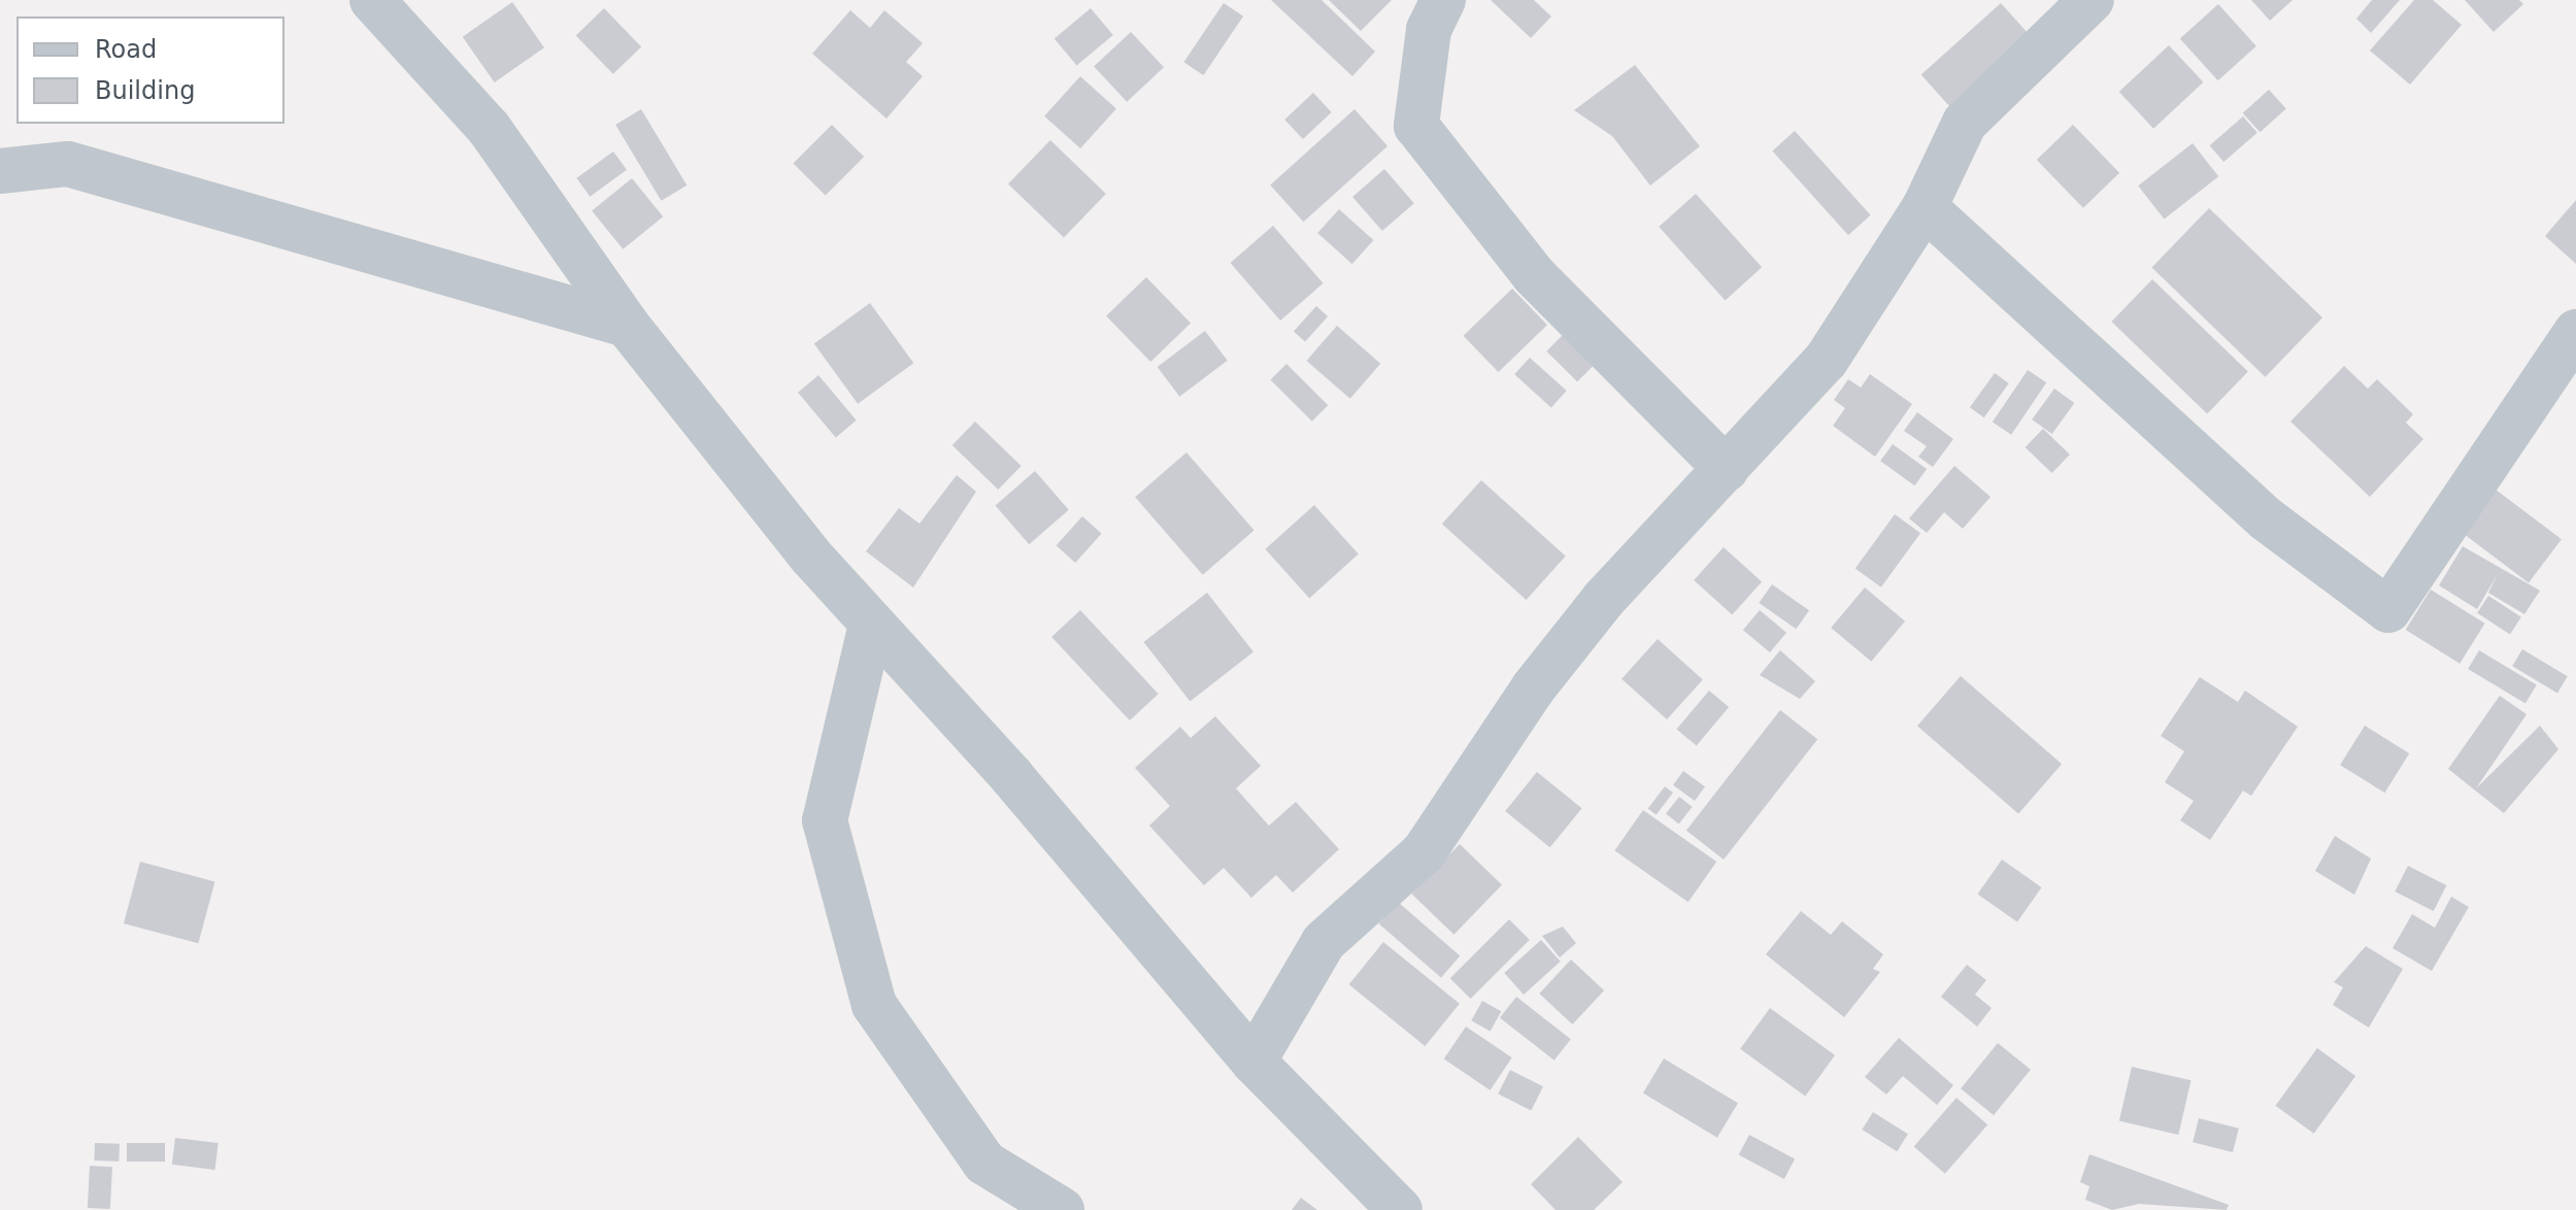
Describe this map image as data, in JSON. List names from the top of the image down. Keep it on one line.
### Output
{"legend":["Road","Building"]}
